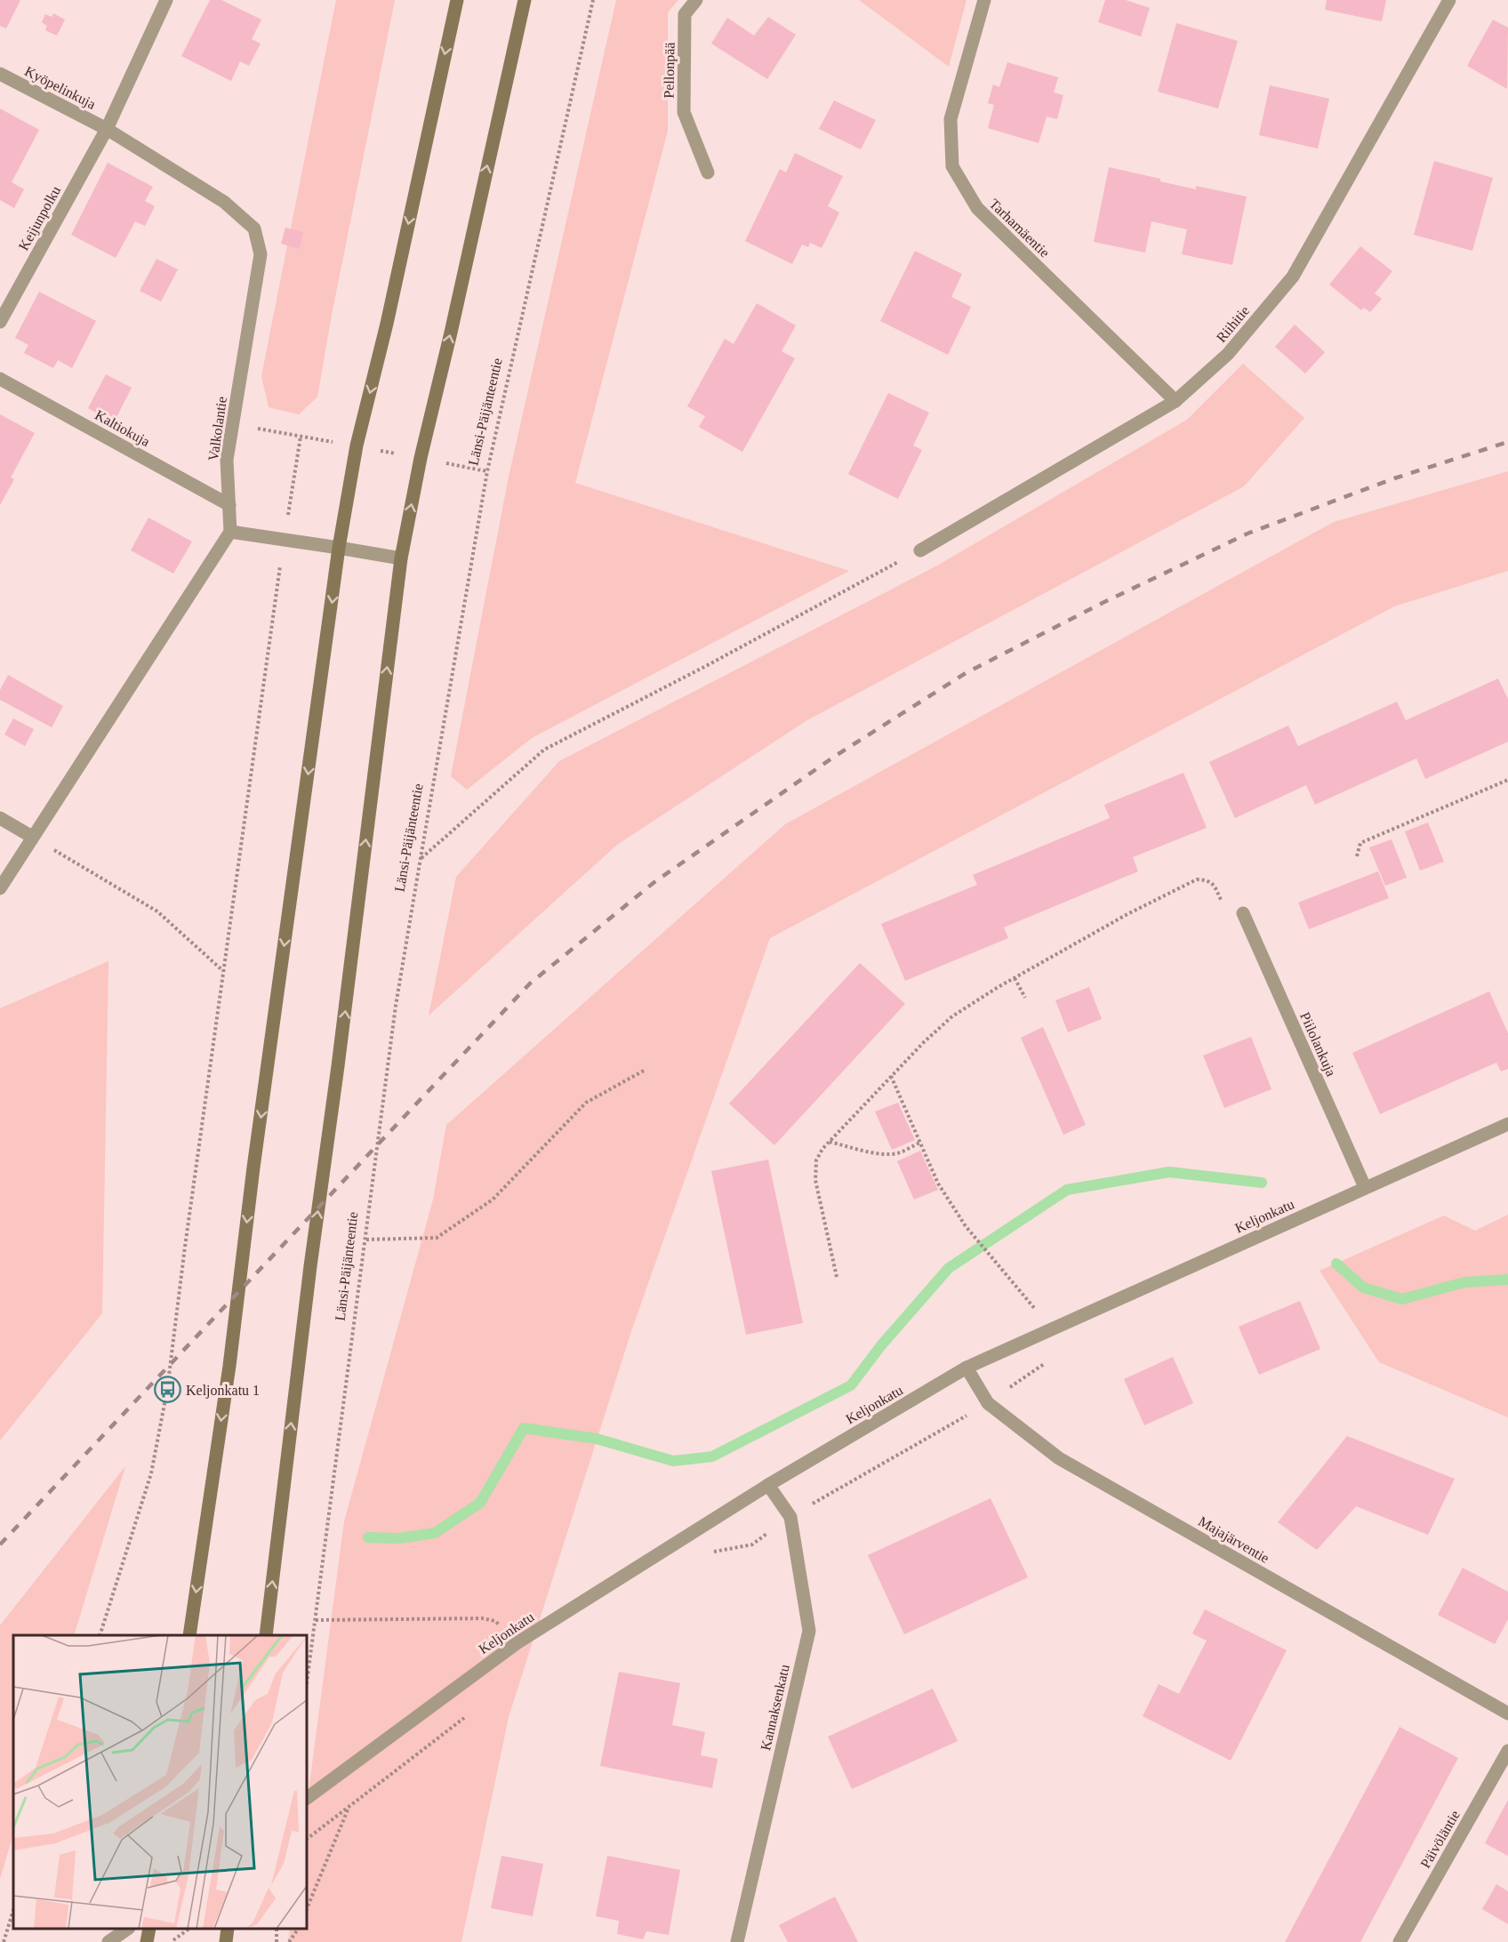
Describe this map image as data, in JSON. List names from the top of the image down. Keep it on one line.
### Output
{"streets":{"street":["Pellonpää","Kyöpelinkuja","Keijunpolku","Tarhamäentie","Riihitie","Kaltiokuja","Valkolantie","Piilolankuja","Keljonkatu","Majajärventie","Kannaksenkatu","Päivöläntie"],"path":["Länsi-Päijänteentie"]},"crossings":[["Kyöpelinkuja","Keijunpolku"],["Kyöpelinkuja","Valkolantie"],["Keijunpolku","Valkolantie"],["Tarhamäentie","Riihitie"],["Kaltiokuja","Valkolantie"],["Piilolankuja","Keljonkatu"],["Keljonkatu","Majajärventie"],["Keljonkatu","Kannaksenkatu"]],"places":{"bus stop":["Keljonkatu 1"]}}
